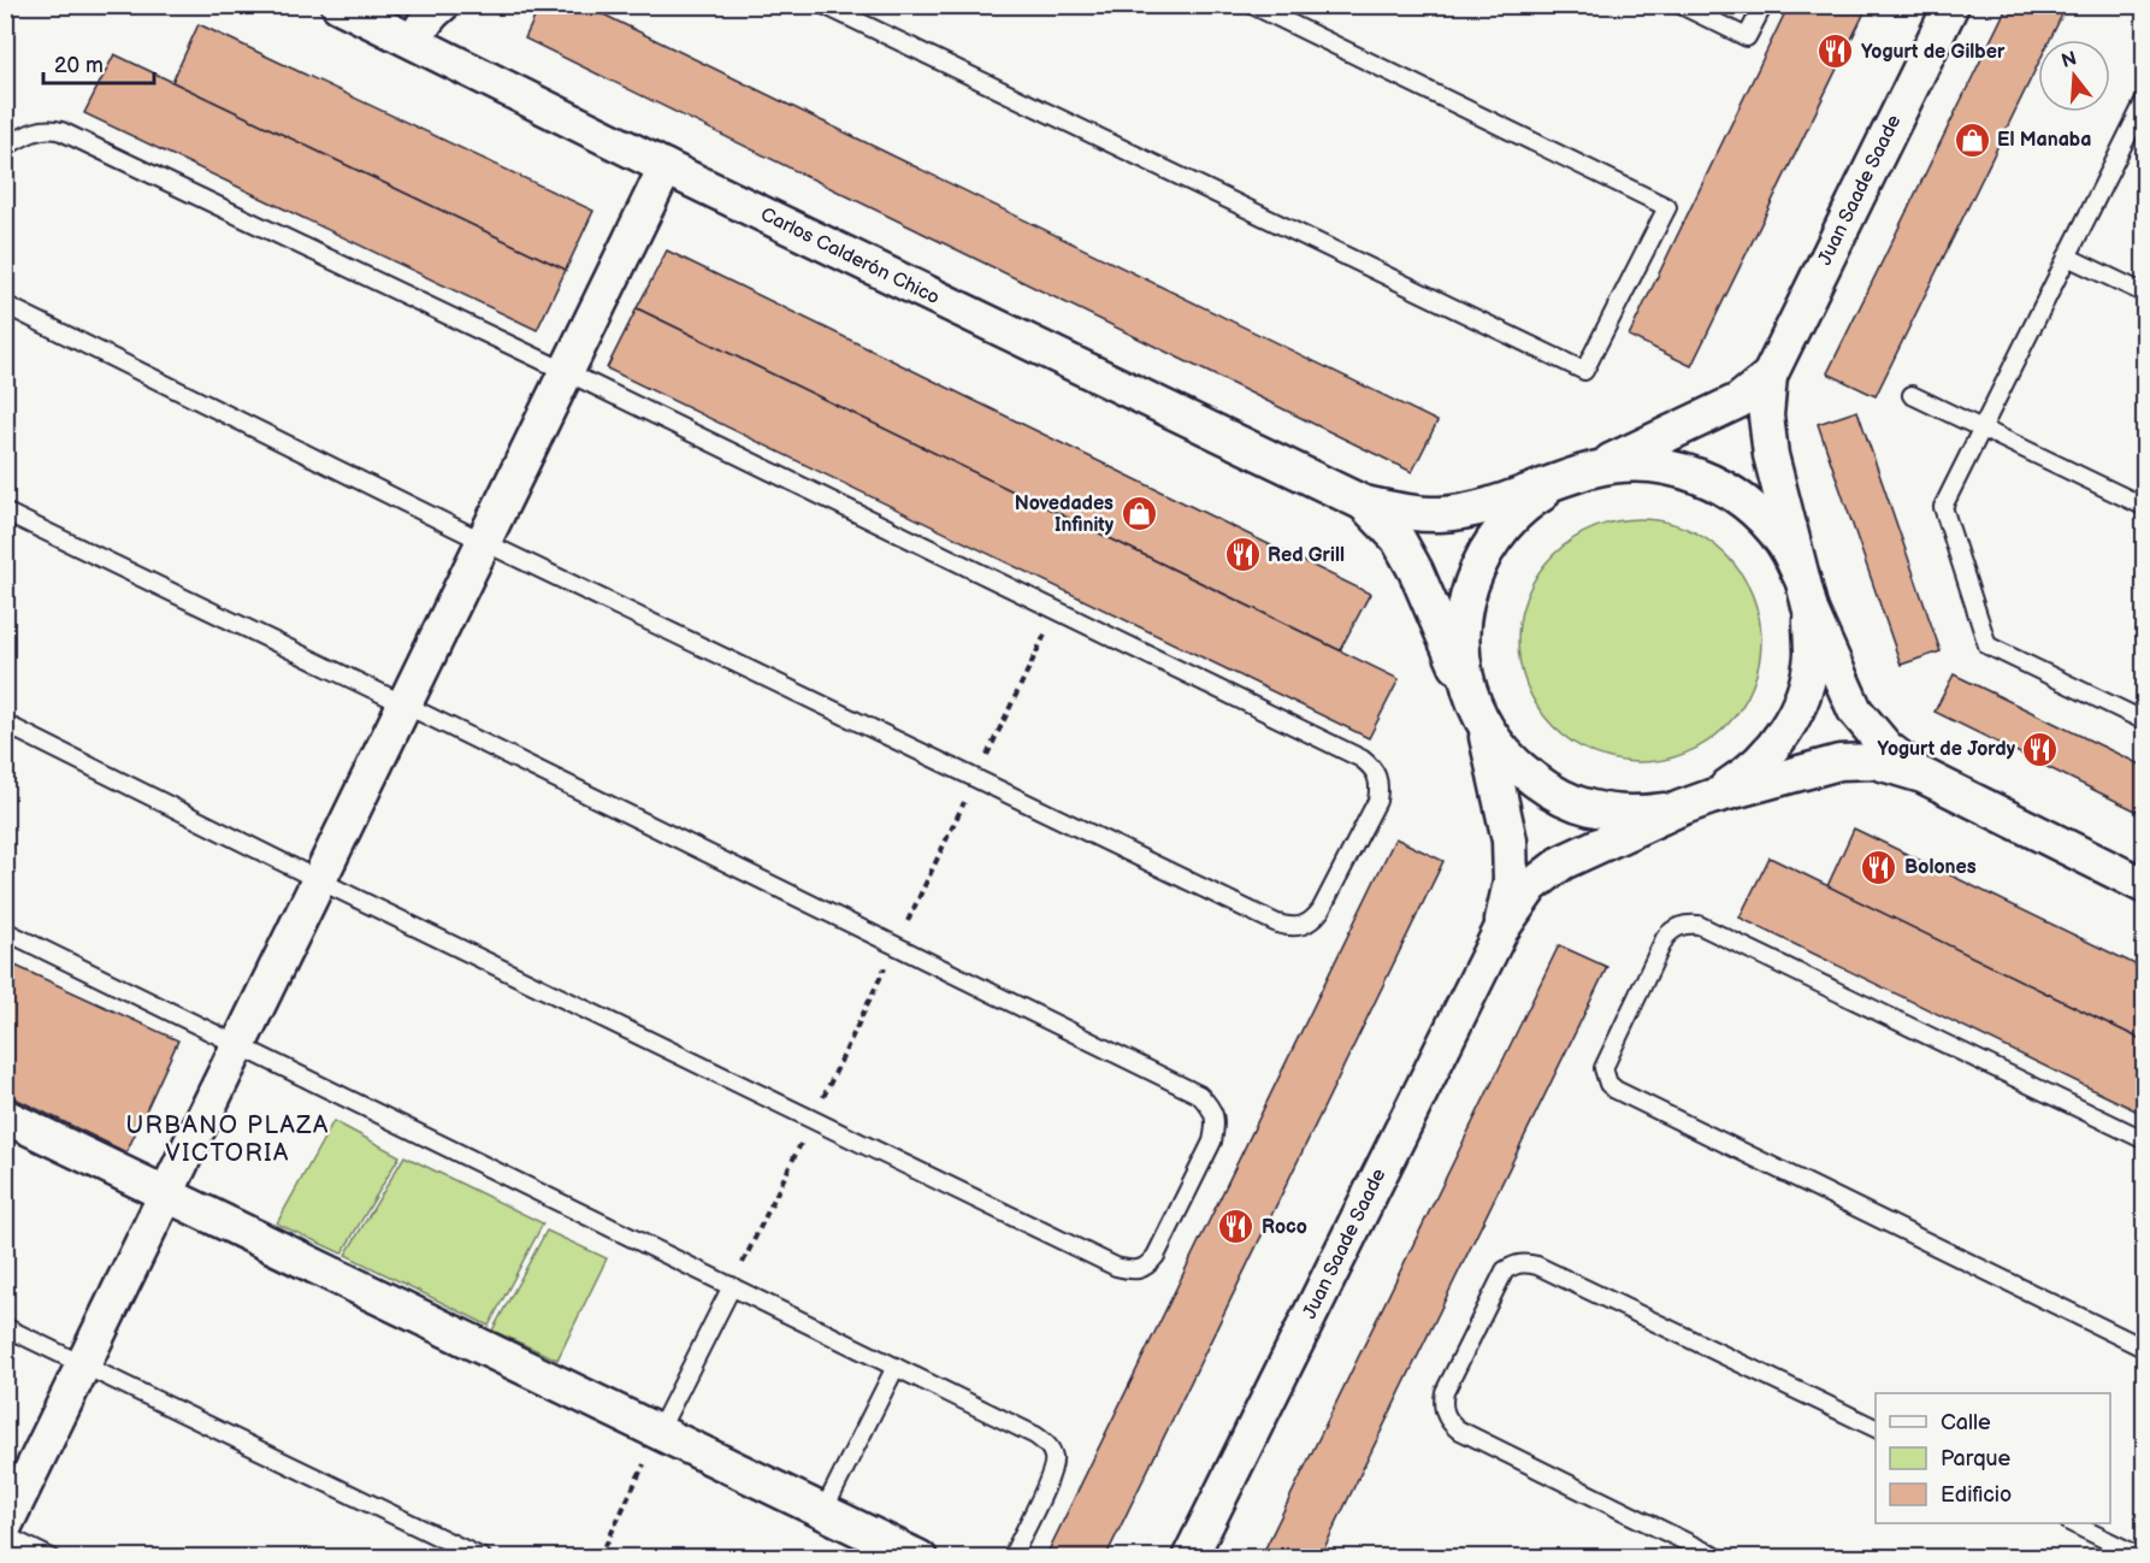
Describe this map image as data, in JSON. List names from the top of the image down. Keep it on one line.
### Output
{"streets":{"street":["Juan Saade Saade","Carlos Calderón Chico"]},"districts":["URBANO PLAZA VICTORIA"],"places":{"restaurant":["Yogurt de Gilber","Red Grill","Yogurt de Jordy","Bolones","Roco"],"shop":["El Manaba","Novedades Infinity"]},"legend":["Calle","Parque","Edificio"],"scale_bar":"20 m","north":"top"}
